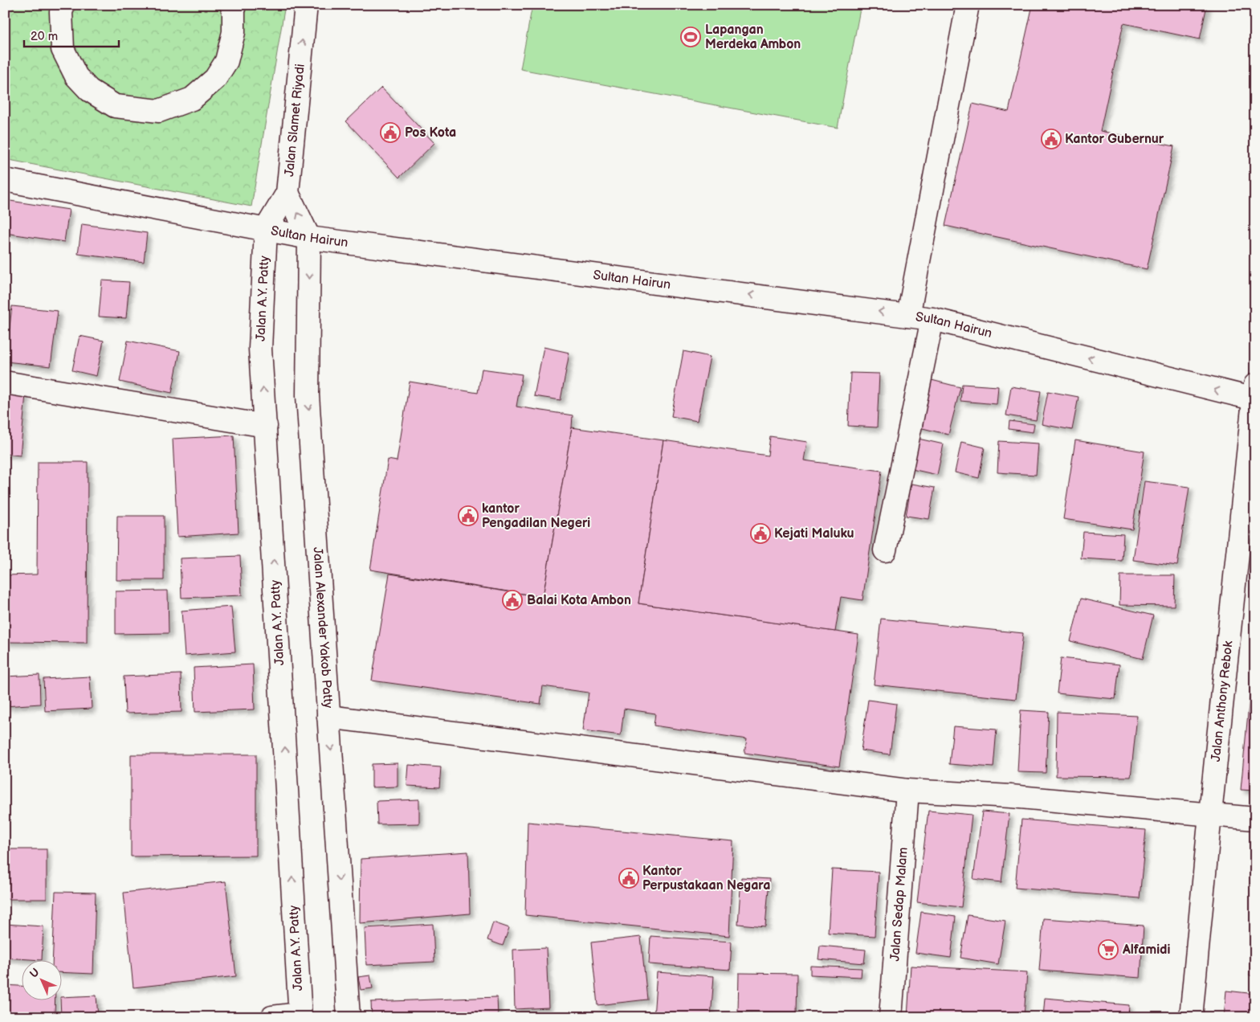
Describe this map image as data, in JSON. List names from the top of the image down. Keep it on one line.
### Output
{"streets":{"street":["Jalan Slamet Riyadi","Sultan Hairun","Jalan A.Y. Patty","Jalan Alexander Yakob Patty","Jalan Anthony Rebok","Jalan Sedap Malam"]},"crossings":[["Jalan Slamet Riyadi","Sultan Hairun"],["Jalan Slamet Riyadi","Jalan A.Y. Patty"],["Sultan Hairun","Jalan A.Y. Patty"],["Sultan Hairun","Jalan Alexander Yakob Patty"],["Sultan Hairun","Jalan Anthony Rebok"]],"one_way":["Jalan Slamet Riyadi","Sultan Hairun","Jalan A.Y. Patty","Jalan Alexander Yakob Patty"],"places":{"sports":["Lapangan Merdeka Ambon"],"public building":["Pos Kota","Kantor Gubernur","kantor Pengadilan Negeri","Kejati Maluku","Balai Kota Ambon","Kantor Perpustakaan Negara"],"supermarket":["Alfamidi"]},"scale_bar":"20 m","north":"top left"}
